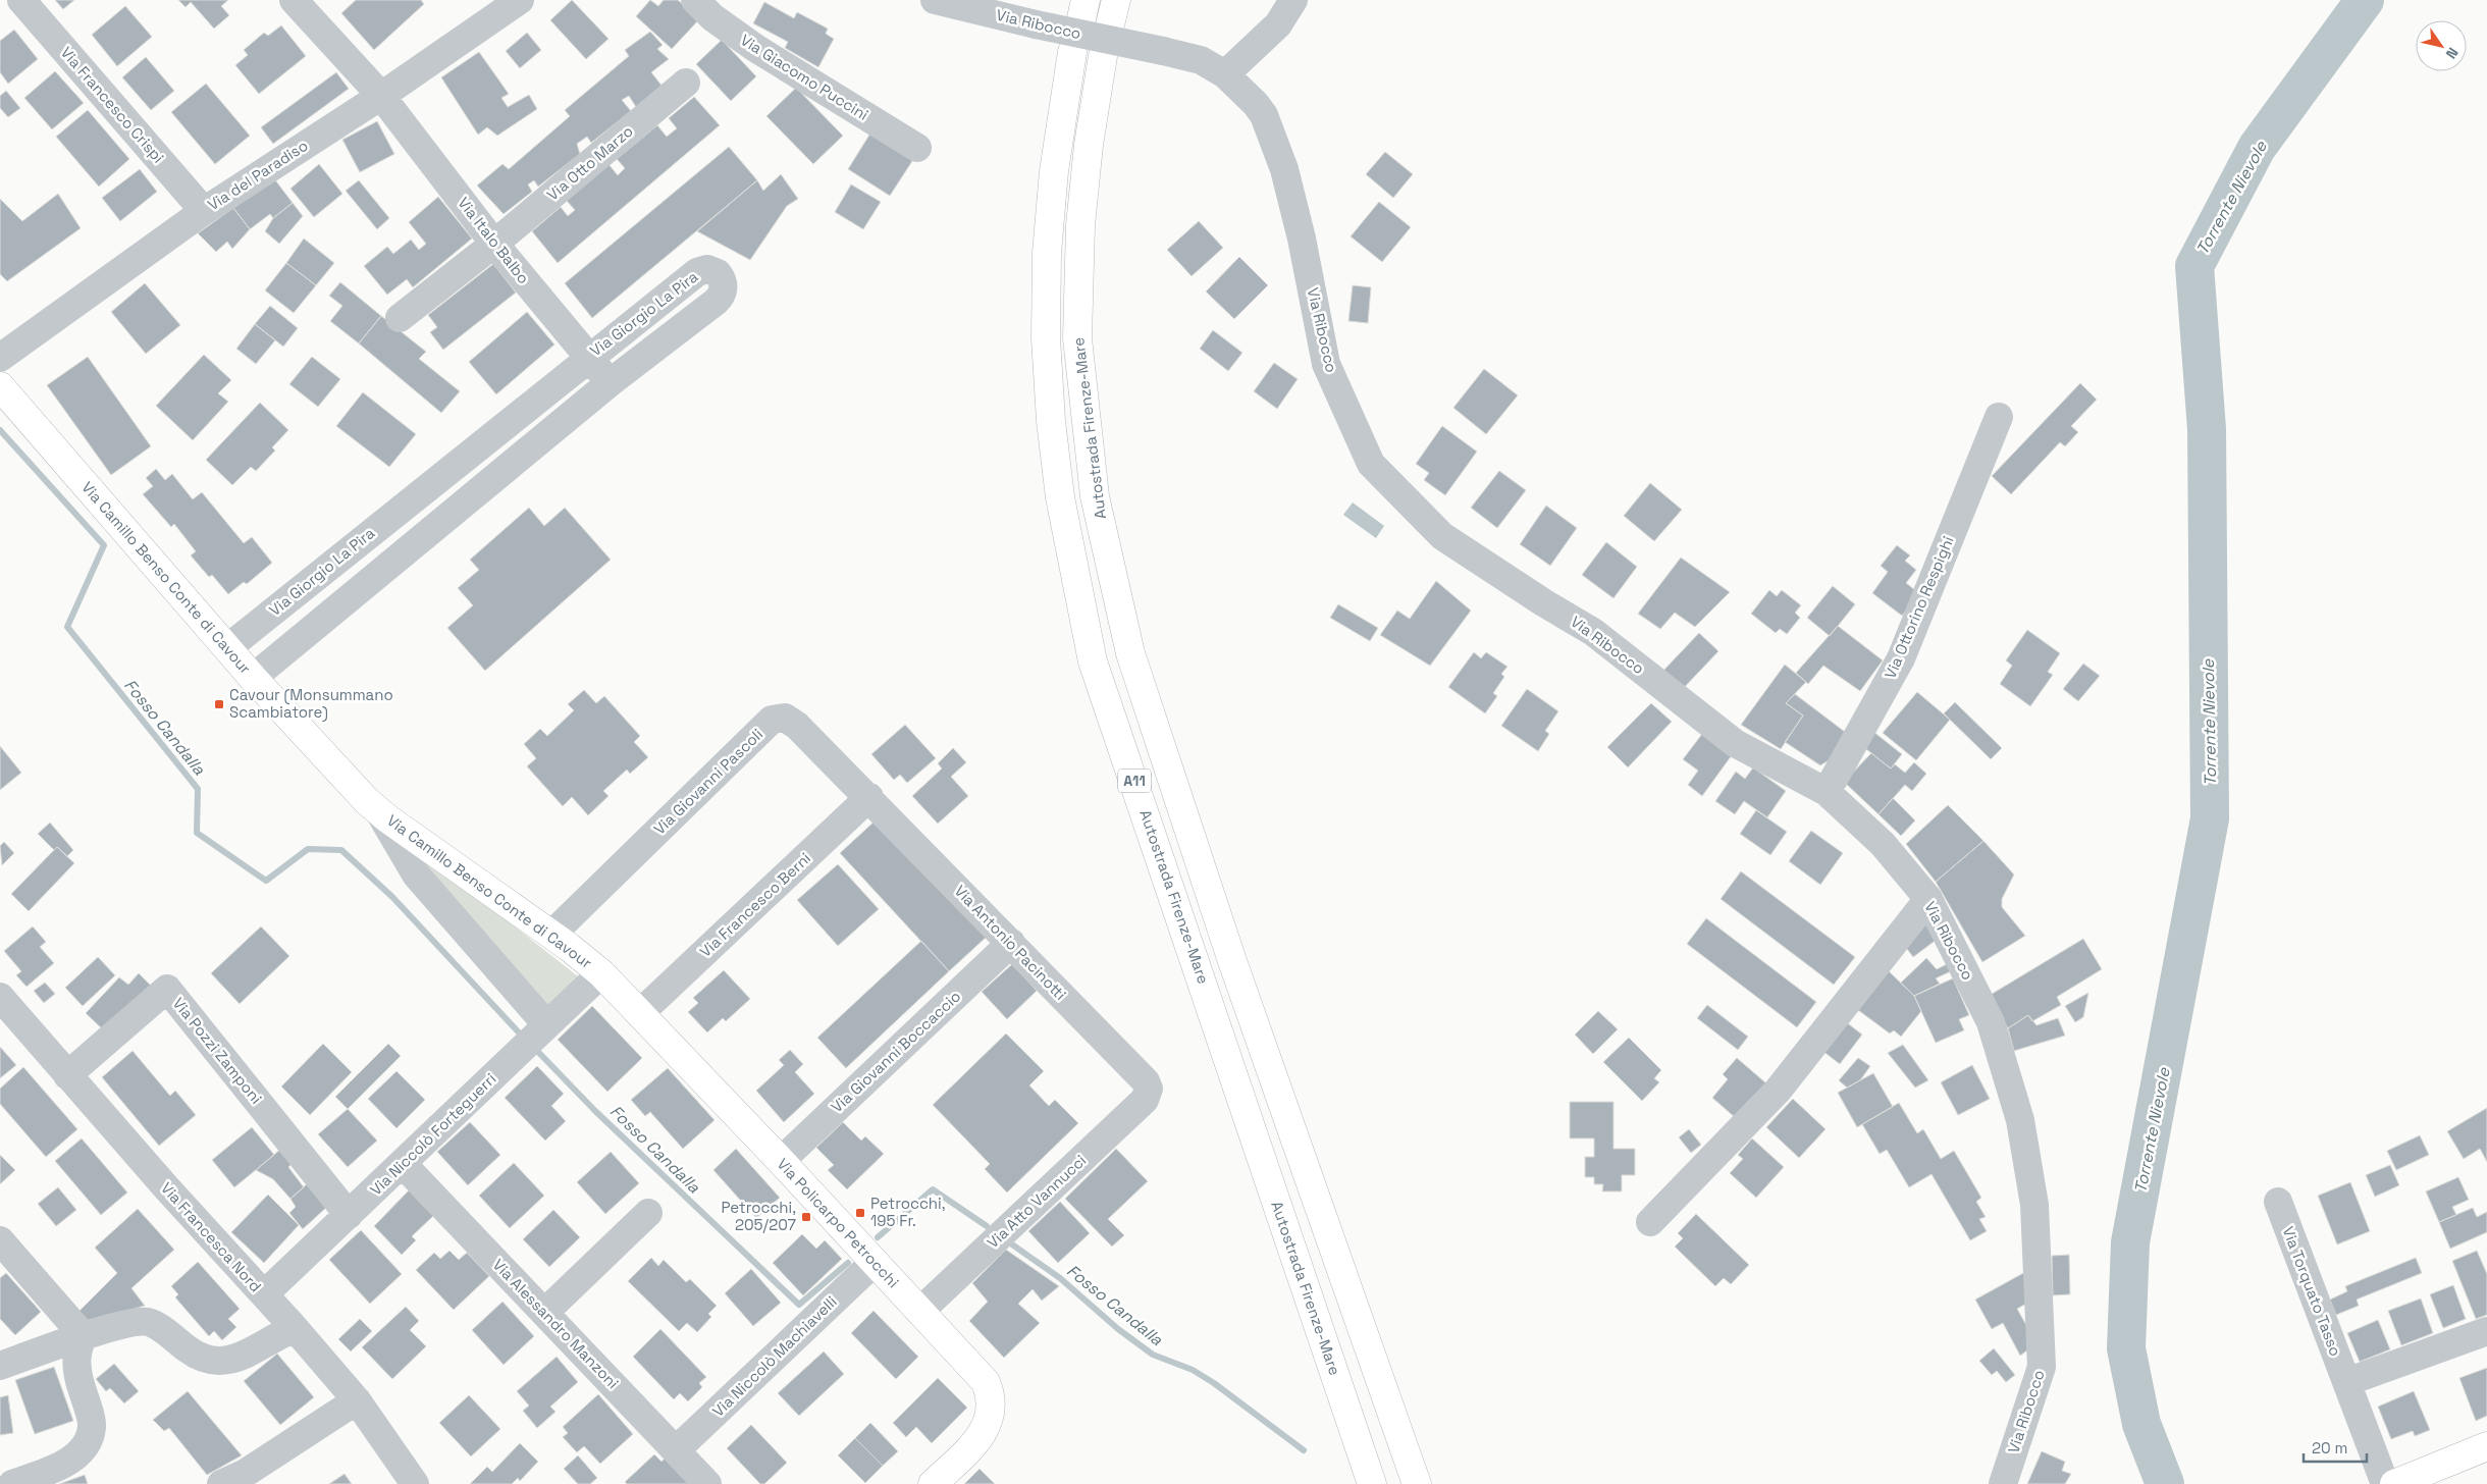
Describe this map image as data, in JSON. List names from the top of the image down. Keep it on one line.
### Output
{"streets":{"main road":["Autostrada Firenze-Mare","Via Camillo Benso Conte di Cavour","A11","Via Policarpo Petrocchi"],"street":["Via Ribocco","Via Giacomo Puccini","Via Francesco Crispi","Via Otto Marzo","Via del Paradiso","Via Italo Balbo","Via Giorgio La Pira","Via Ottorino Respighi","Via Giovanni Pascoli","Via Francesco Berni","Via Antonio Pacinotti","Via Pozzi Zamponi","Via Giovanni Boccaccio","Via Niccolò Forteguerri","Via Atto Vannucci","Via Francesca Nord","Via Torquato Tasso","Via Alessandro Manzoni","Via Niccolò Machiavelli"]},"crossings":[["Via Ribocco","Via Ottorino Respighi"],["Via Francesco Crispi","Via del Paradiso"],["Via Otto Marzo","Via Italo Balbo"],["Via del Paradiso","Via Italo Balbo"],["Via Italo Balbo","Via Giorgio La Pira"],["Via Giorgio La Pira","Via Camillo Benso Conte di Cavour"],["Via Camillo Benso Conte di Cavour","Via Giovanni Pascoli"],["Via Camillo Benso Conte di Cavour","Via Niccolò Forteguerri"],["Via Camillo Benso Conte di Cavour","Via Policarpo Petrocchi"],["Via Giovanni Pascoli","Via Francesco Berni"],["Via Giovanni Pascoli","Via Antonio Pacinotti"],["Via Francesco Berni","Via Antonio Pacinotti"],["Via Francesco Berni","Via Policarpo Petrocchi"],["Via Antonio Pacinotti","Via Giovanni Boccaccio"],["Via Antonio Pacinotti","Via Atto Vannucci"],["Via Pozzi Zamponi","Via Niccolò Forteguerri"],["Via Pozzi Zamponi","Via Francesca Nord"],["Via Giovanni Boccaccio","Via Policarpo Petrocchi"],["Via Niccolò Forteguerri","Via Policarpo Petrocchi"],["Via Niccolò Forteguerri","Via Francesca Nord"],["Via Niccolò Forteguerri","Via Alessandro Manzoni"],["Via Atto Vannucci","Via Policarpo Petrocchi"],["Via Policarpo Petrocchi","Via Niccolò Machiavelli"],["Via Alessandro Manzoni","Via Niccolò Machiavelli"]],"water":["Torrente Nievole","Fosso Candalla"],"places":{"transit":["Cavour (Monsummano Scambiatore)","Petrocchi, 195 Fr.","Petrocchi, 205/207"]},"scale_bar":"20 m","north":"bottom right"}
